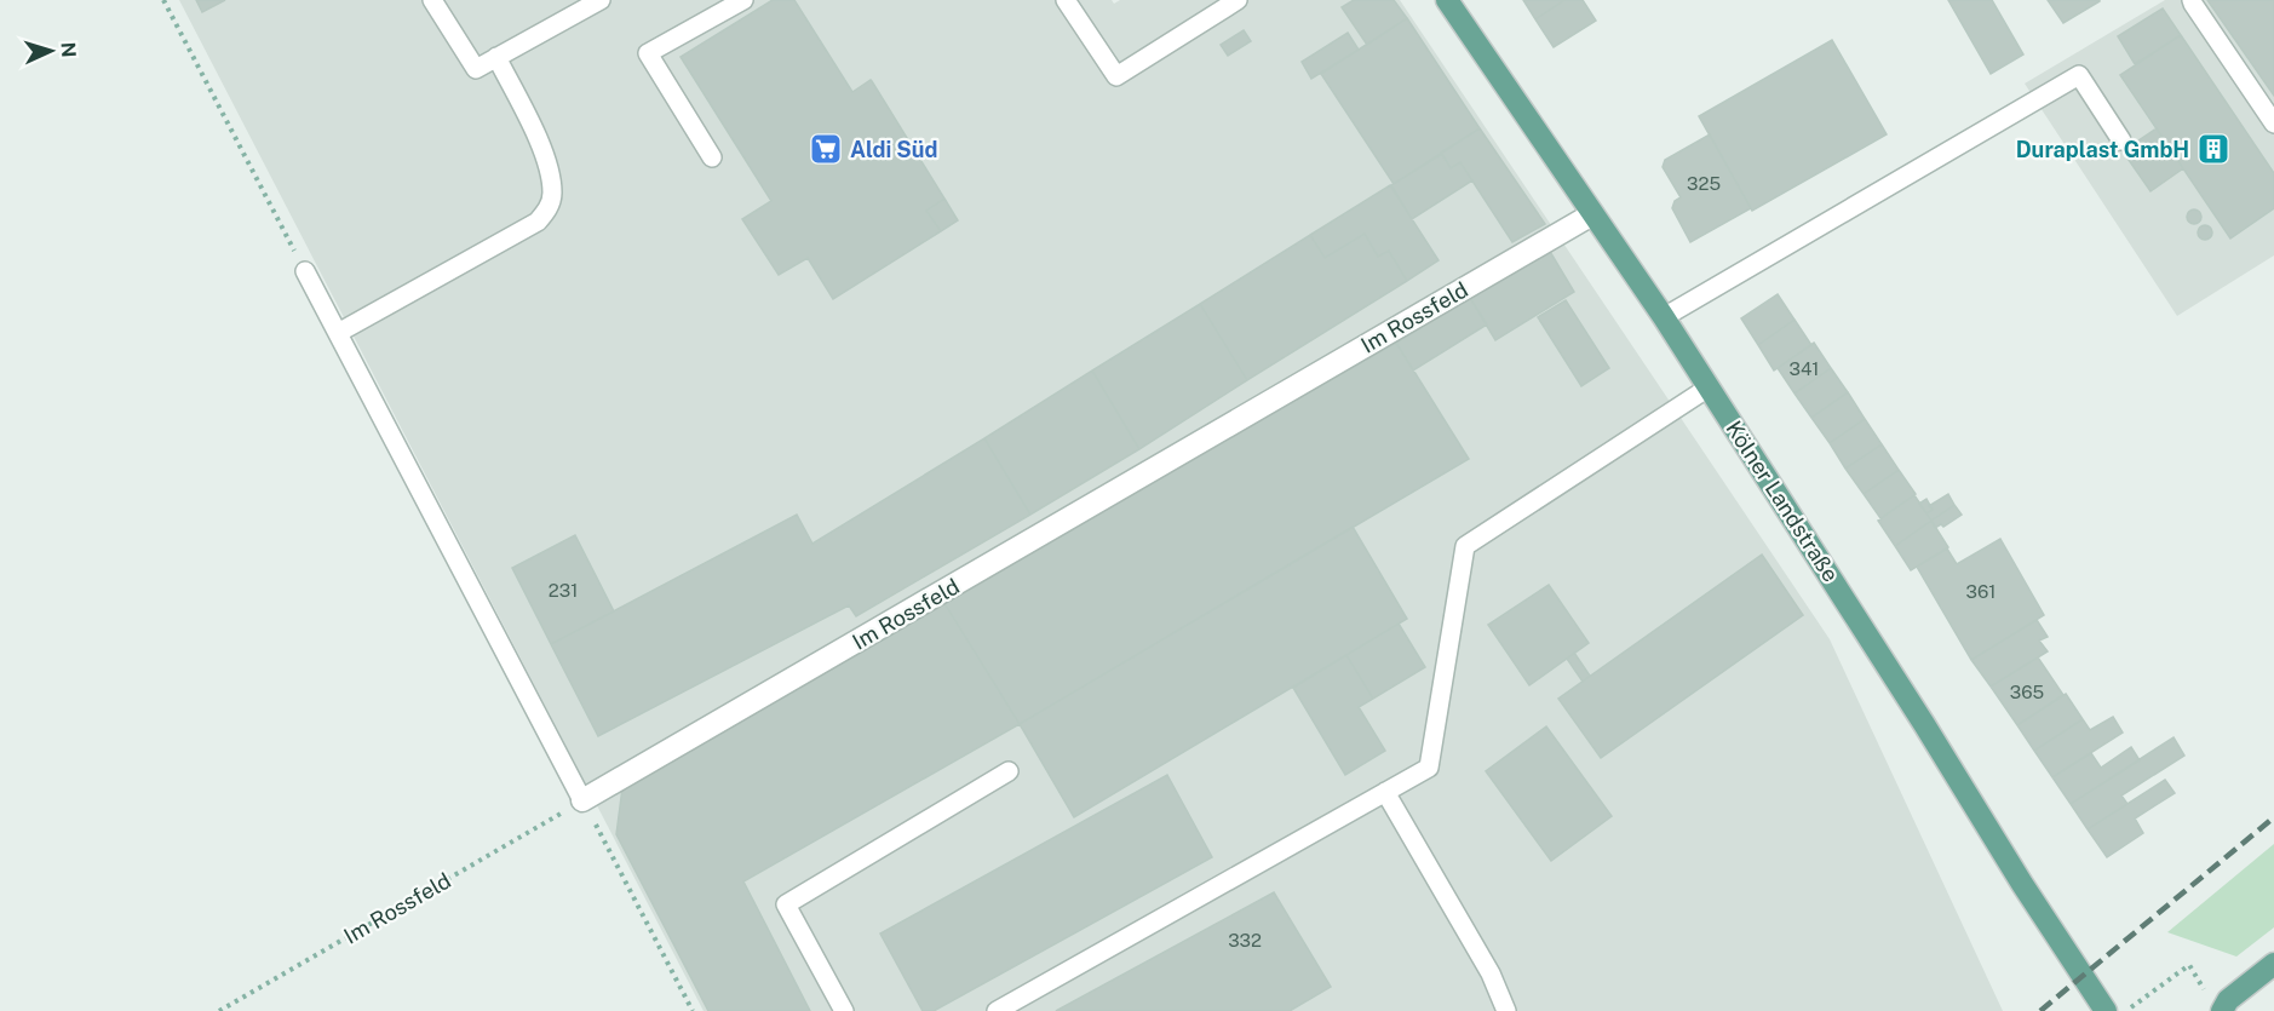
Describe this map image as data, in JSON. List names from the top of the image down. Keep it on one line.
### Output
{"streets":{"main road":["Kölner Landstraße"],"street":["Im Rossfeld"]},"crossings":[["Im Rossfeld","Kölner Landstraße"]],"places":{"supermarket":["Aldi Süd"],"building":["Duraplast GmbH"]},"house_numbers":["325","341","231","361","365","332"],"north":"right"}
